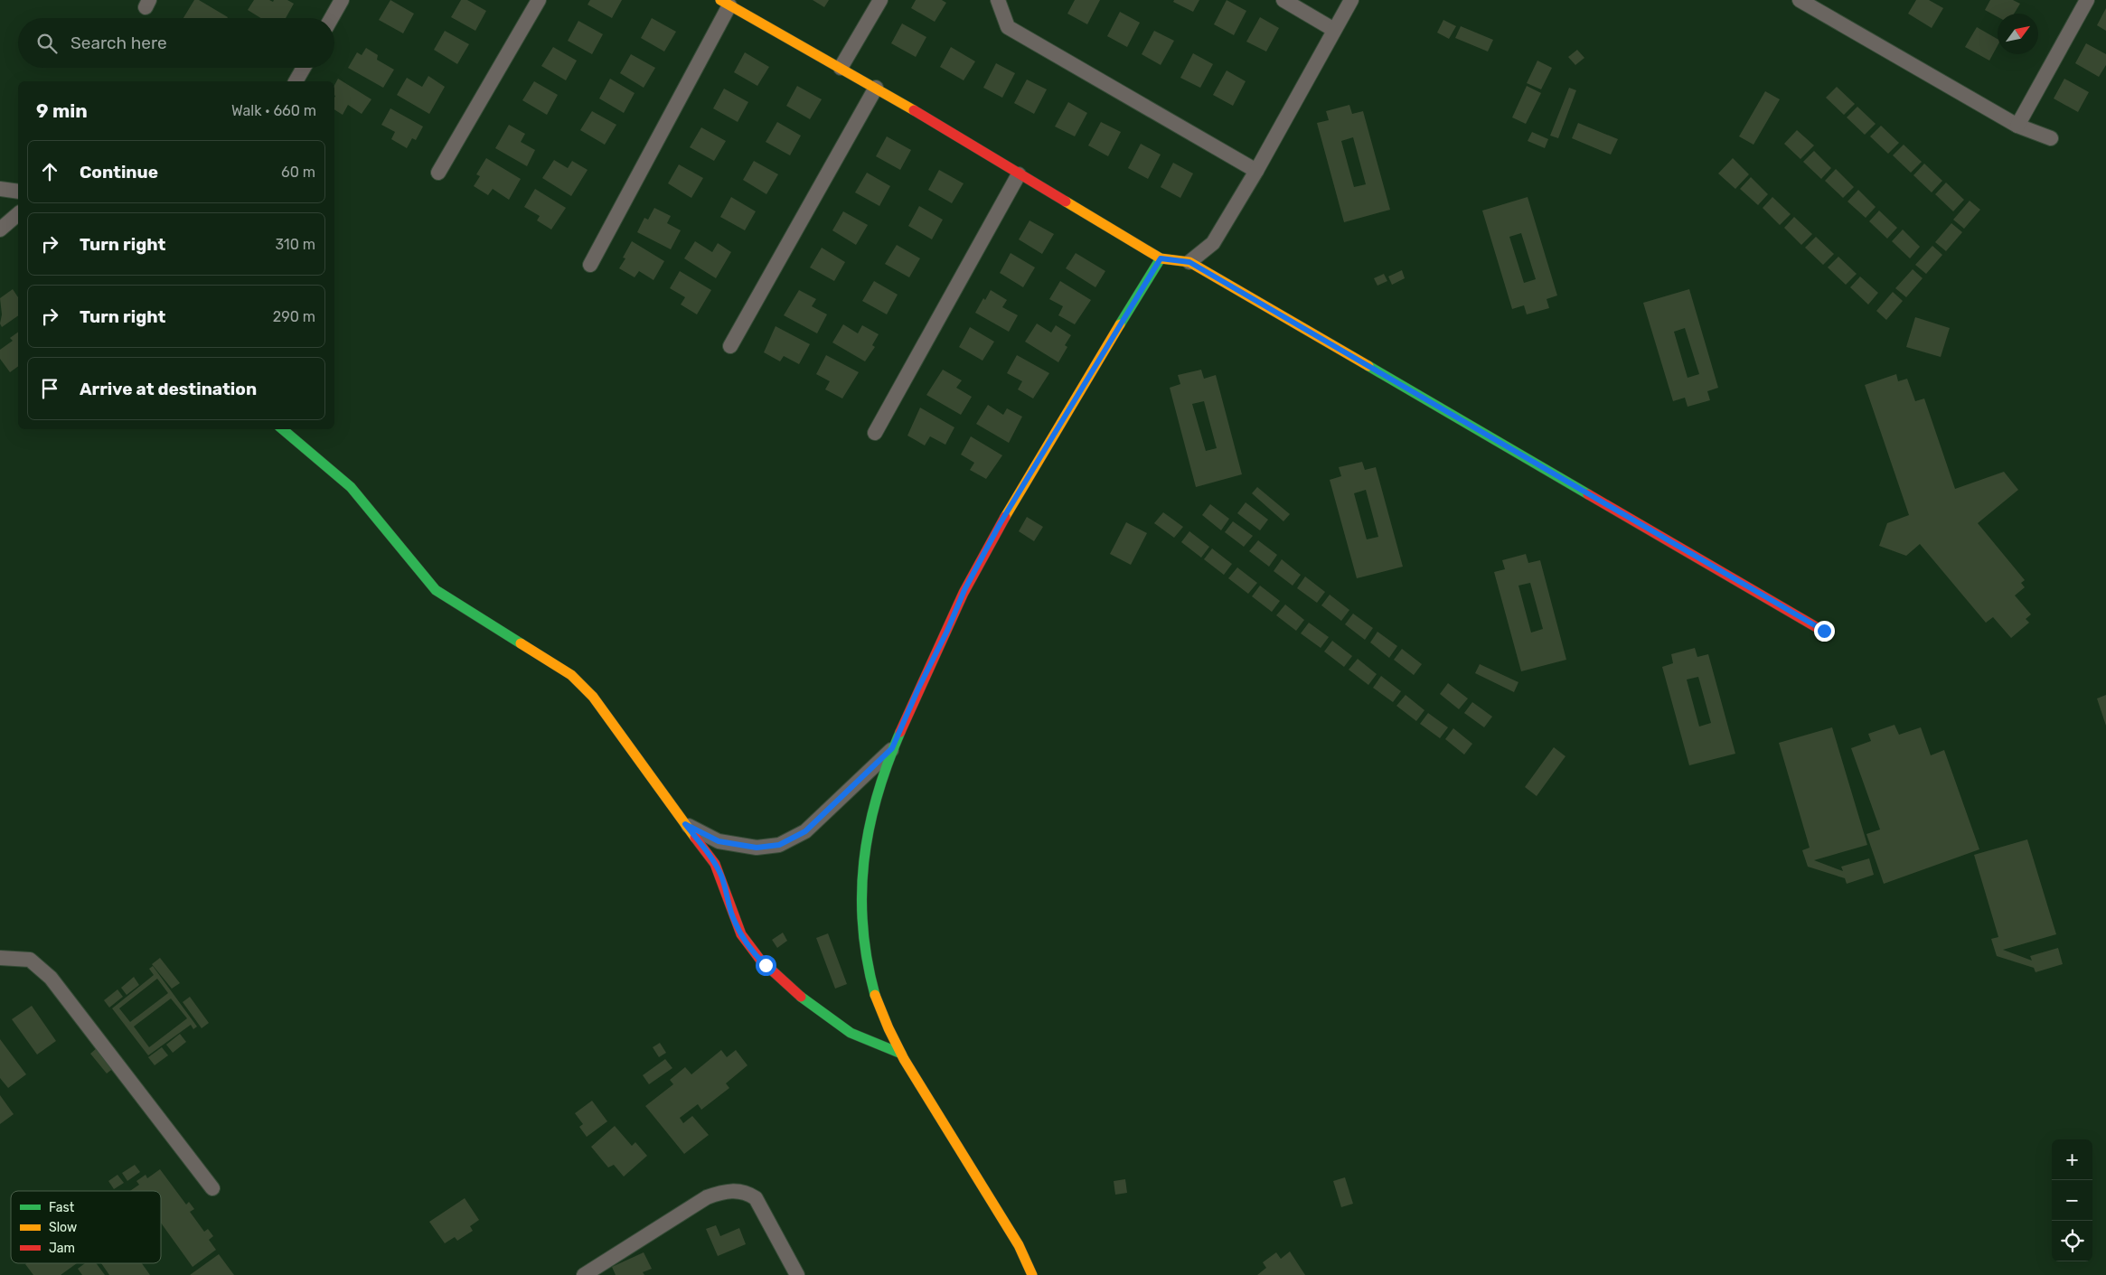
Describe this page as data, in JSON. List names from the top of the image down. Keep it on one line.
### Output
{"legend":["Fast","Slow","Jam"],"north":"top right","page":{"search":"Search here","heading":["9 min","Walk · 660 m"],"list":[["Continue","60 m"],["Turn right","310 m"],["Turn right","290 m"],"Arrive at destination"],"map_buttons":["+","−"]}}
